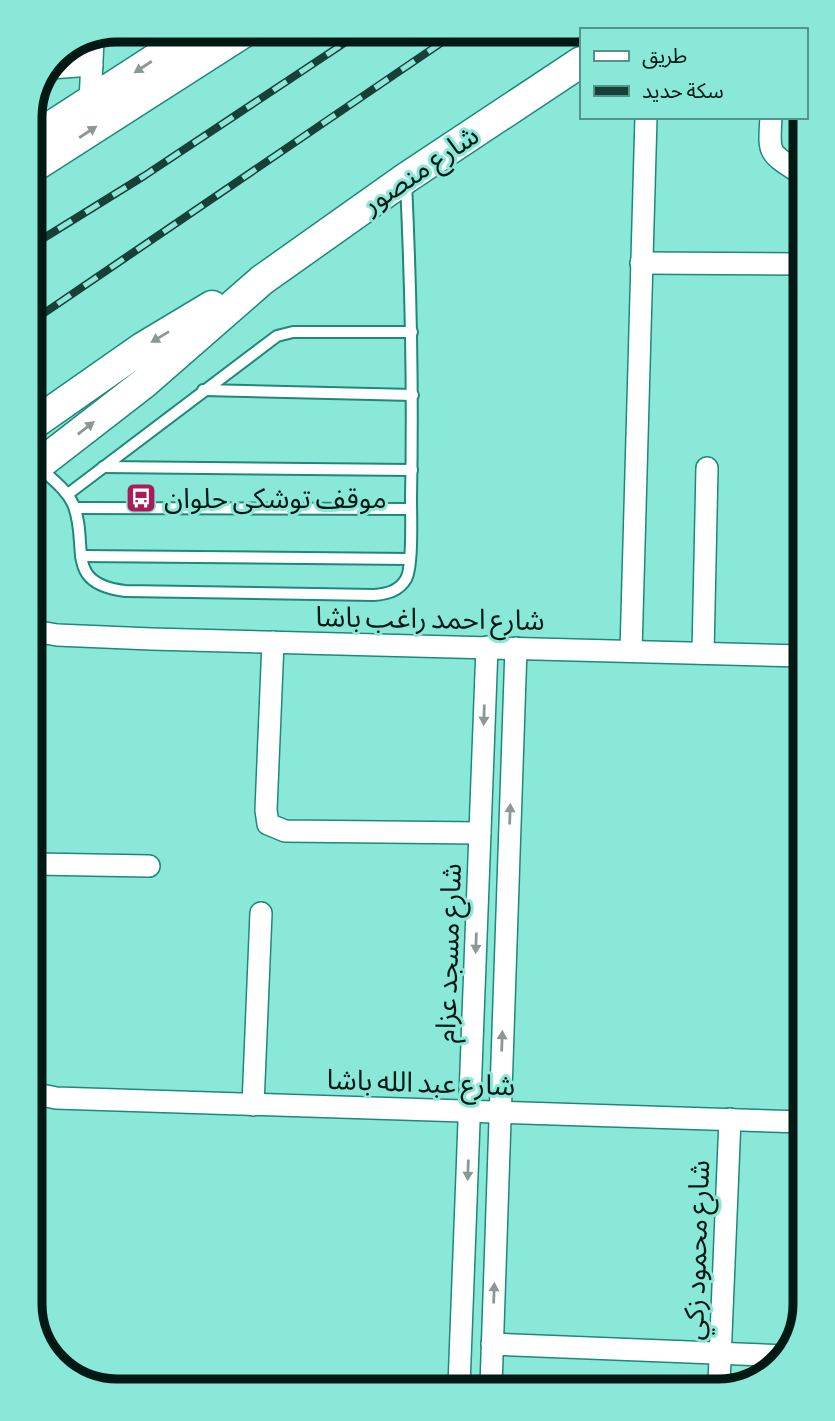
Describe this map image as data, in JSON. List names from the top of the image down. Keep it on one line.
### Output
{"streets":{"street":["شارع منصور","شارع احمد راغب باشا","شارع مسجد عزام","شارع عبد الله باشا","شارع محمود زكي"]},"crossings":[["شارع احمد راغب باشا","شارع مسجد عزام"],["شارع مسجد عزام","شارع عبد الله باشا"],["شارع عبد الله باشا","شارع محمود زكي"]],"places":{"bus stop":["موقف توشكى حلوان"]},"legend":["طريق","سكة حديد"]}
